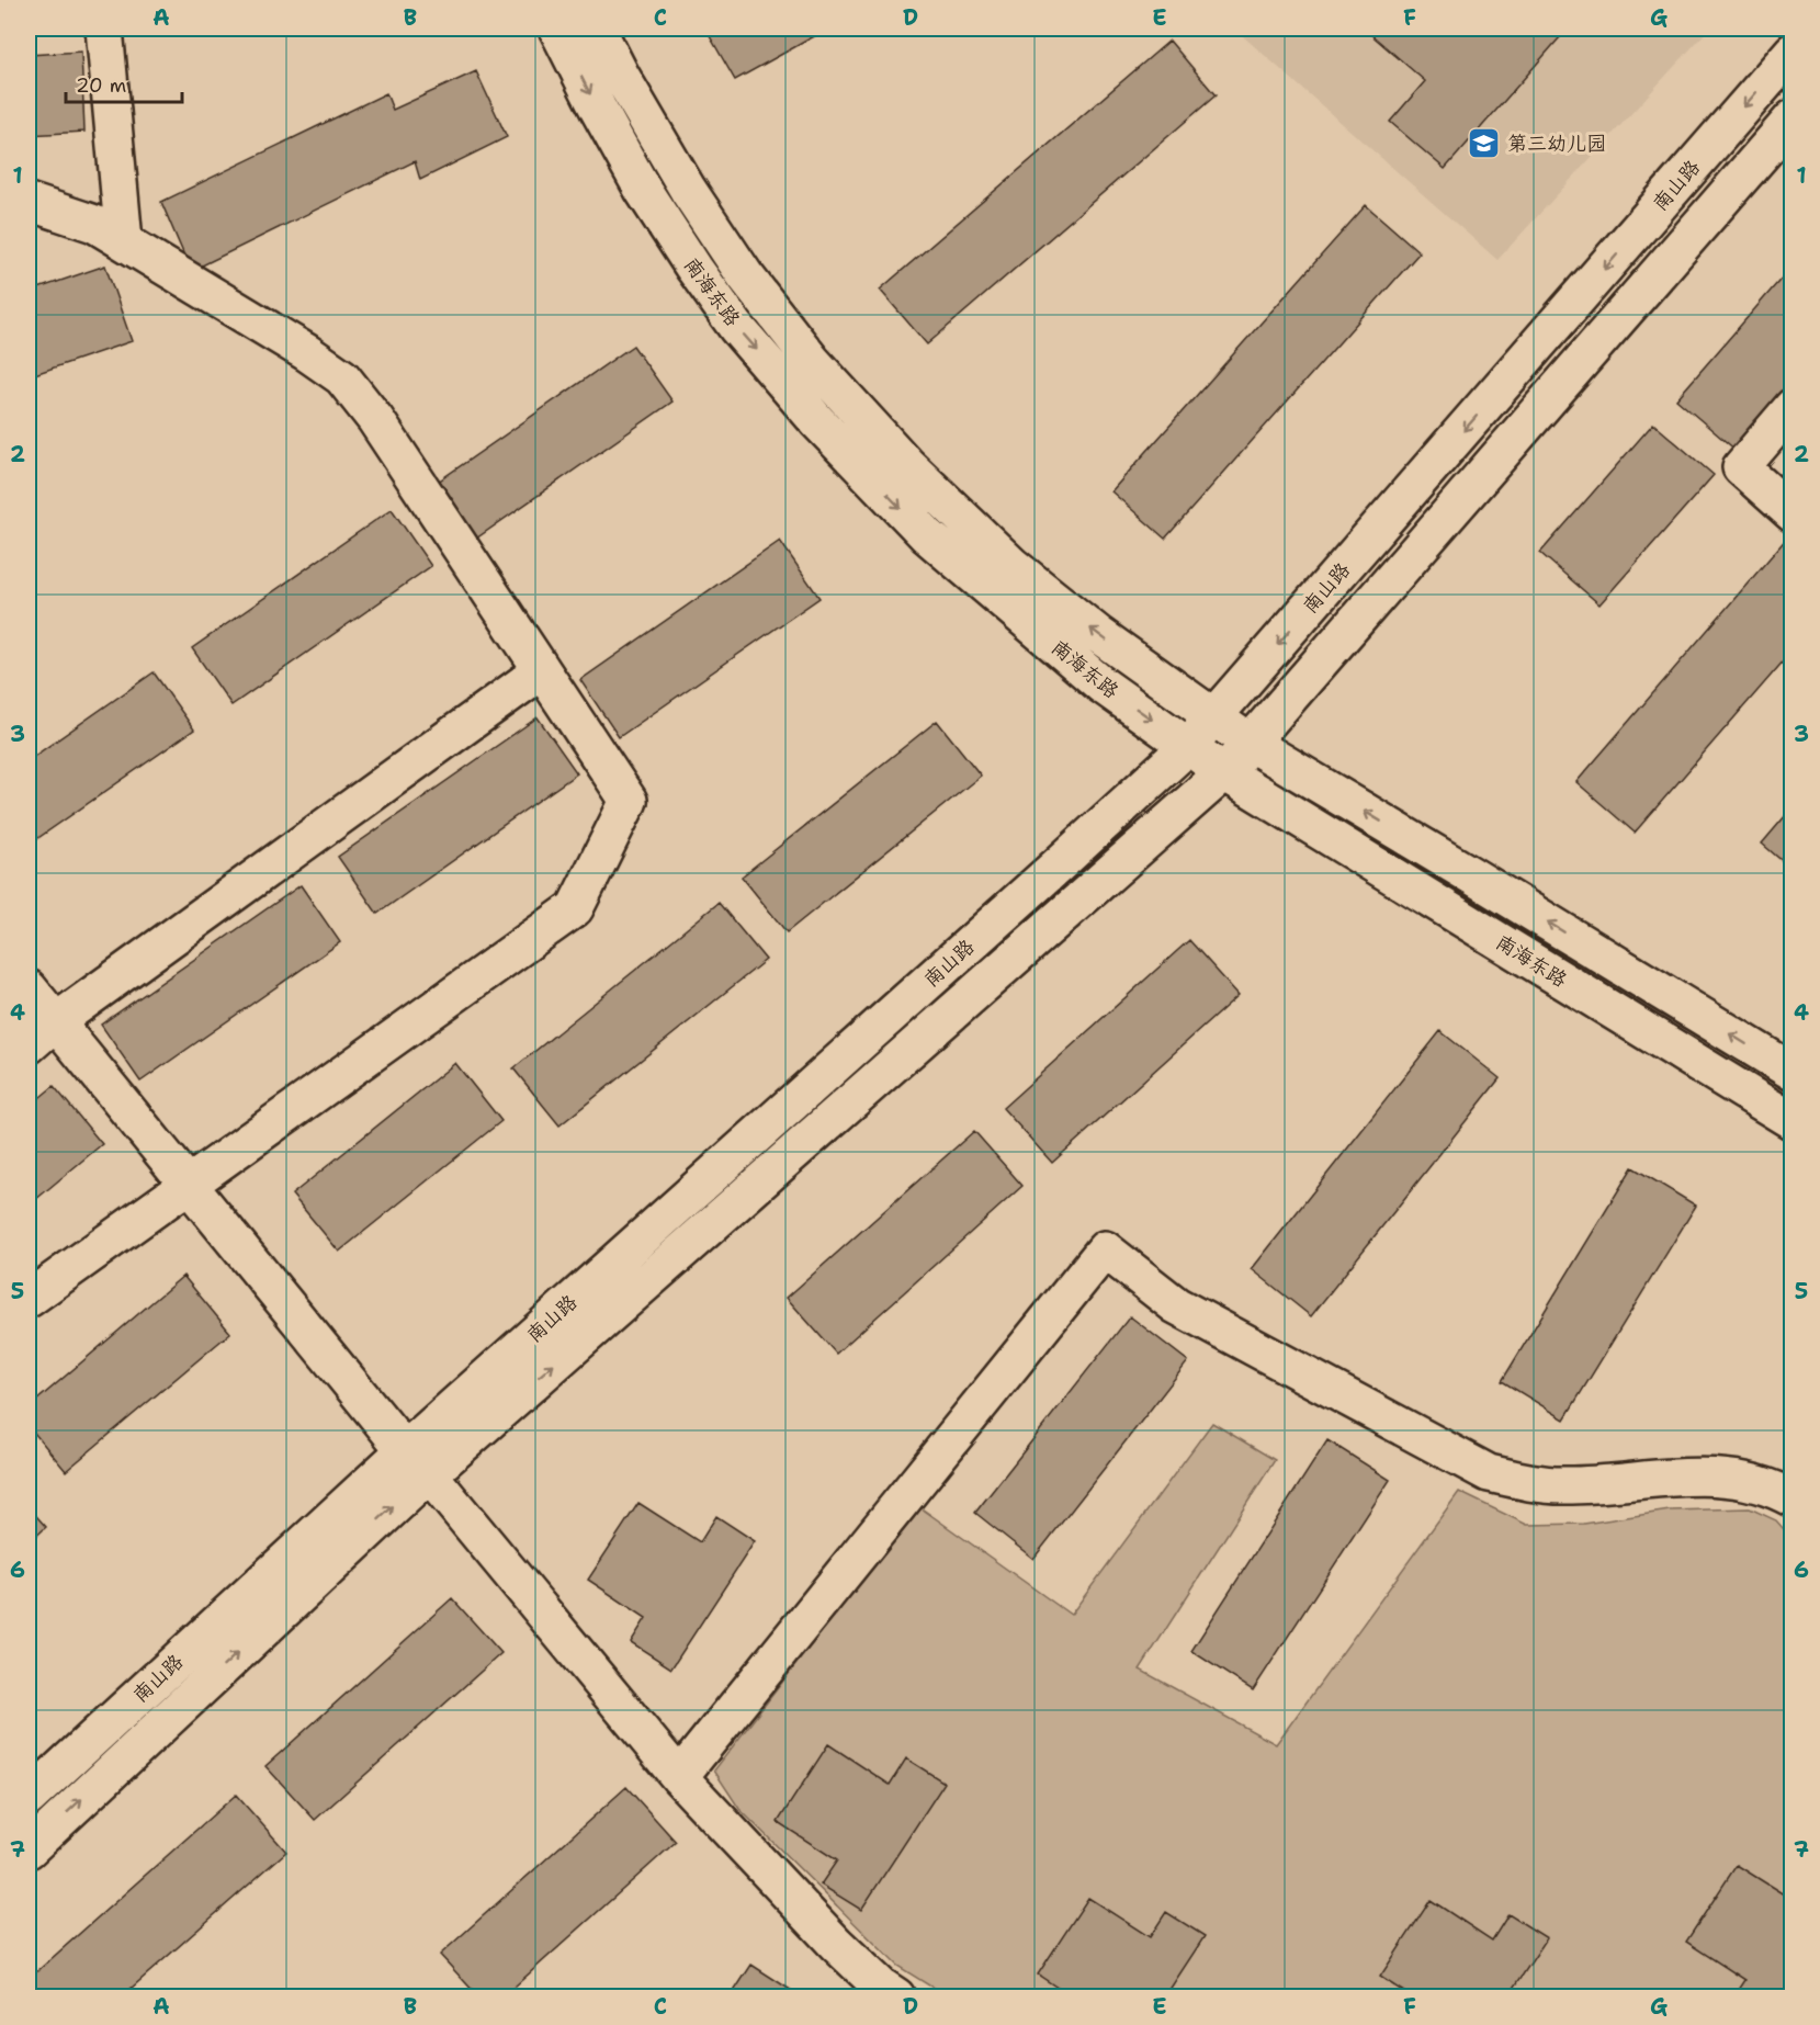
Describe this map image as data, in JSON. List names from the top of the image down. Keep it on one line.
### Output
{"streets":{"street":["南山路","南海东路"]},"crossings":[["南山路","南海东路"]],"places":{"school or university":["第三幼儿园"]},"scale_bar":"20 m","grid":{"columns":["A","B","C","D","E","F","G"],"rows":["1","2","3","4","5","6","7"]}}
